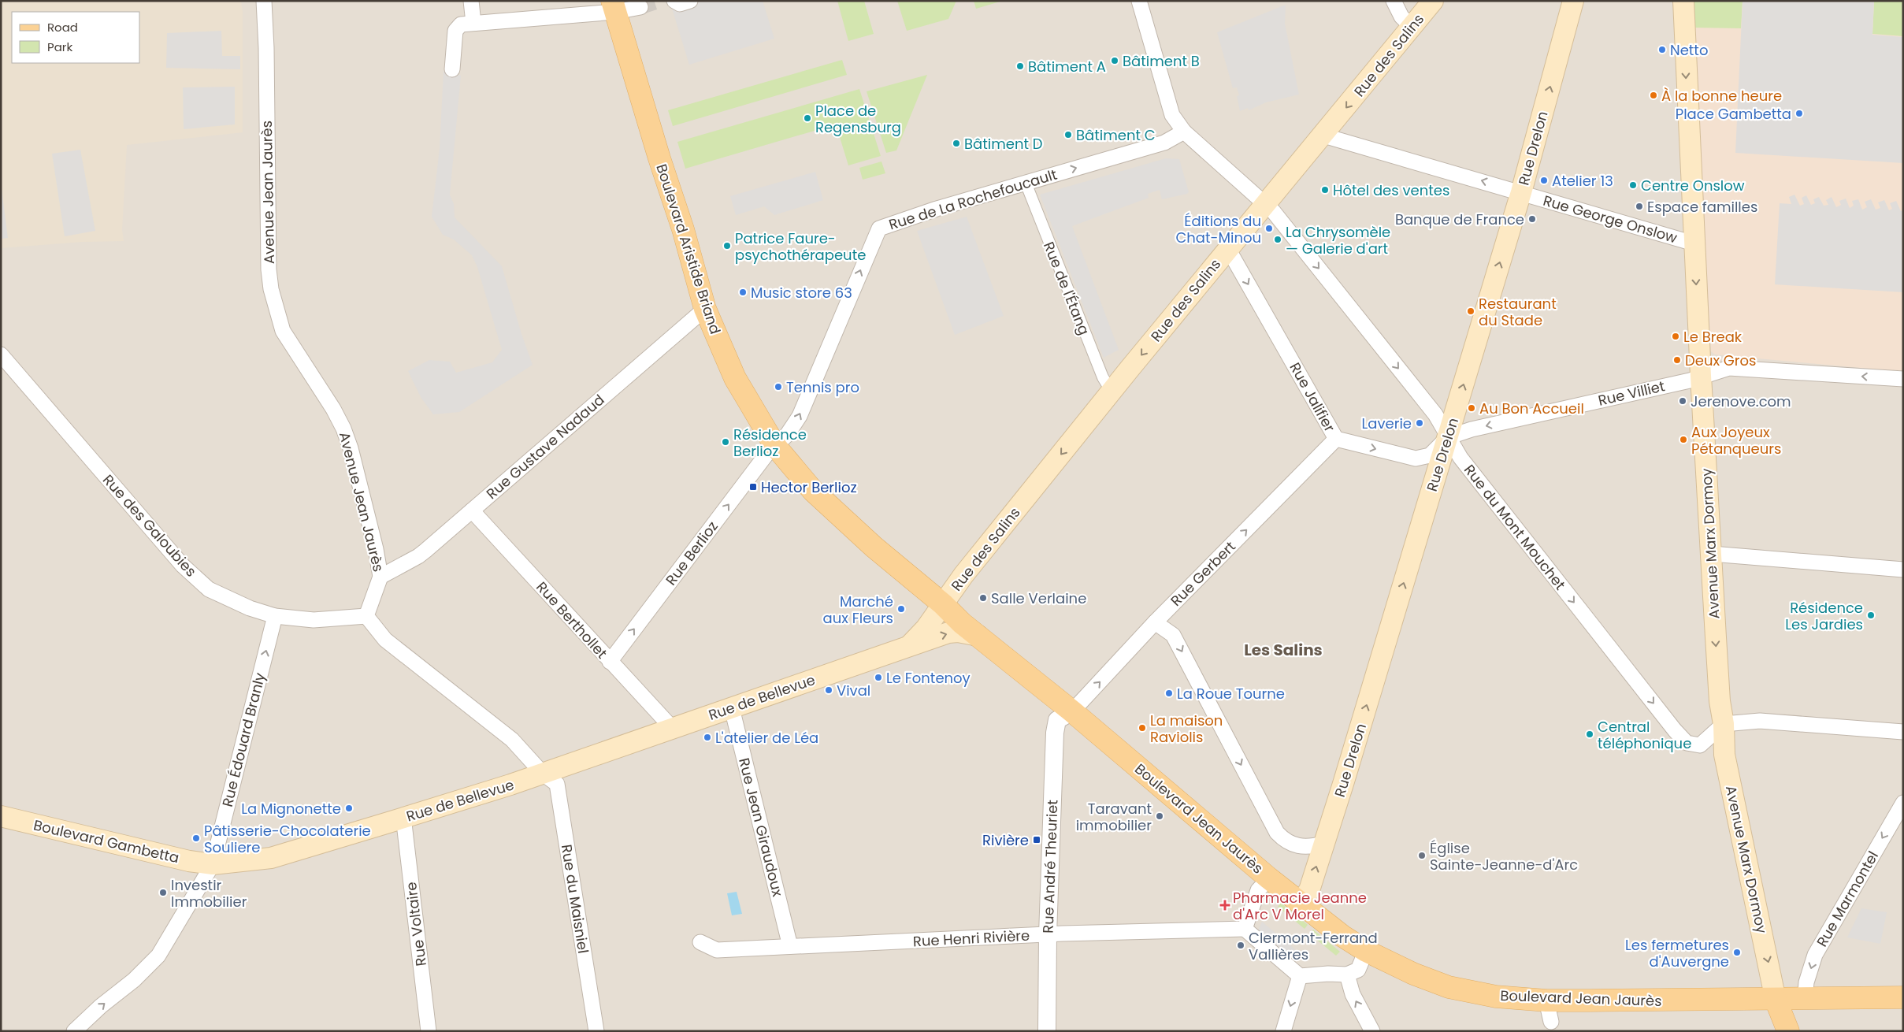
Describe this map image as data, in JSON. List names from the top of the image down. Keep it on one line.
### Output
{"streets":{"main road":["Rue des Salins","Rue Drelon","Boulevard Aristide Briand","Avenue Marx Dormoy","Rue de Bellevue","Boulevard Jean Jaurès","Boulevard Gambetta"],"street":["Avenue Jean Jaurès","Rue de La Rochefoucault","Rue George Onslow","Rue de l'Étang","Rue Villiet","Rue Jalifier","Rue Gustave Nadaud","Rue des Galoubies","Rue du Mont Mouchet","Rue Berlioz","Rue Gerbert","Rue Berthollet","Rue Édouard Branly","Rue Jean Giraudoux","Rue André Theuriet","Rue du Maisniel","Rue Marmontel","Rue Voltaire","Rue Henri Rivière"]},"crossings":[["Rue des Salins","Rue George Onslow"],["Rue des Salins","Boulevard Aristide Briand"],["Rue des Salins","Rue de l'Étang"],["Rue des Salins","Rue Jalifier"],["Rue des Salins","Rue du Mont Mouchet"],["Rue des Salins","Rue de Bellevue"],["Rue des Salins","Boulevard Jean Jaurès"],["Rue Drelon","Rue George Onslow"],["Rue Drelon","Rue Villiet"],["Rue Drelon","Rue Jalifier"],["Rue Drelon","Rue du Mont Mouchet"],["Rue Drelon","Boulevard Jean Jaurès"],["Avenue Jean Jaurès","Rue Gustave Nadaud"],["Avenue Jean Jaurès","Rue des Galoubies"],["Rue de La Rochefoucault","Boulevard Aristide Briand"],["Rue de La Rochefoucault","Rue de l'Étang"],["Rue de La Rochefoucault","Rue du Mont Mouchet"],["Rue de La Rochefoucault","Rue Berlioz"],["Rue George Onslow","Avenue Marx Dormoy"],["Boulevard Aristide Briand","Rue Gustave Nadaud"],["Boulevard Aristide Briand","Rue Berlioz"],["Boulevard Aristide Briand","Rue de Bellevue"],["Boulevard Aristide Briand","Boulevard Jean Jaurès"],["Rue Villiet","Rue Jalifier"],["Rue Villiet","Rue du Mont Mouchet"],["Rue Villiet","Avenue Marx Dormoy"],["Rue Jalifier","Rue du Mont Mouchet"],["Rue Jalifier","Rue Gerbert"],["Rue Gustave Nadaud","Rue Berthollet"],["Rue des Galoubies","Rue Édouard Branly"],["Rue du Mont Mouchet","Avenue Marx Dormoy"],["Avenue Marx Dormoy","Boulevard Jean Jaurès"],["Rue Berlioz","Rue Berthollet"],["Rue Gerbert","Boulevard Jean Jaurès"],["Rue Gerbert","Rue André Theuriet"],["Rue Berthollet","Rue de Bellevue"],["Rue de Bellevue","Rue Édouard Branly"],["Rue de Bellevue","Boulevard Jean Jaurès"],["Rue de Bellevue","Rue Jean Giraudoux"],["Rue de Bellevue","Boulevard Gambetta"],["Rue de Bellevue","Rue du Maisniel"],["Rue de Bellevue","Rue Voltaire"],["Rue Édouard Branly","Boulevard Gambetta"],["Boulevard Jean Jaurès","Rue André Theuriet"],["Boulevard Jean Jaurès","Rue Marmontel"],["Rue Jean Giraudoux","Rue Henri Rivière"],["Rue André Theuriet","Rue Henri Rivière"]],"one_way":["Rue des Salins","Rue Drelon","Rue de La Rochefoucault","Rue George Onslow","Rue Villiet","Rue Jalifier","Rue du Mont Mouchet","Avenue Marx Dormoy","Rue Berlioz","Rue Gerbert","Rue Édouard Branly","Rue Marmontel"],"districts":["Les Salins"],"places":{"other":["Netto","Bâtiment B","Bâtiment A","À la bonne heure","Place Gambetta","Place de Regensburg","Bâtiment C","Bâtiment D","Atelier 13","Centre Onslow","Hôtel des ventes","Espace familles","Banque de France","Éditions du Chat-Minou","La Chrysomèle — Galerie d'art","Patrice Faure- psychothérapeute","Music store 63","Restaurant du Stade","Le Break","Deux Gros","Tennis pro","Jerenove.com","Au Bon Accueil","Laverie","Aux Joyeux Pétanqueurs","Résidence Berlioz","Salle Verlaine","Marché aux Fleurs","Résidence Les Jardies","Le Fontenoy","Vival","La Roue Tourne","La maison Raviolis","Central téléphonique","L'atelier de Léa","La Mignonette","Taravant immobilier","Pâtisserie-Chocolaterie Souliere","Église Sainte-Jeanne-d'Arc","Investir Immobilier","Clermont-Ferrand Vallières","Les fermetures d'Auvergne"],"transit":["Hector Berlioz","Rivière"],"health":["Pharmacie Jeanne d'Arc V Morel"]},"legend":["Road","Park"]}
